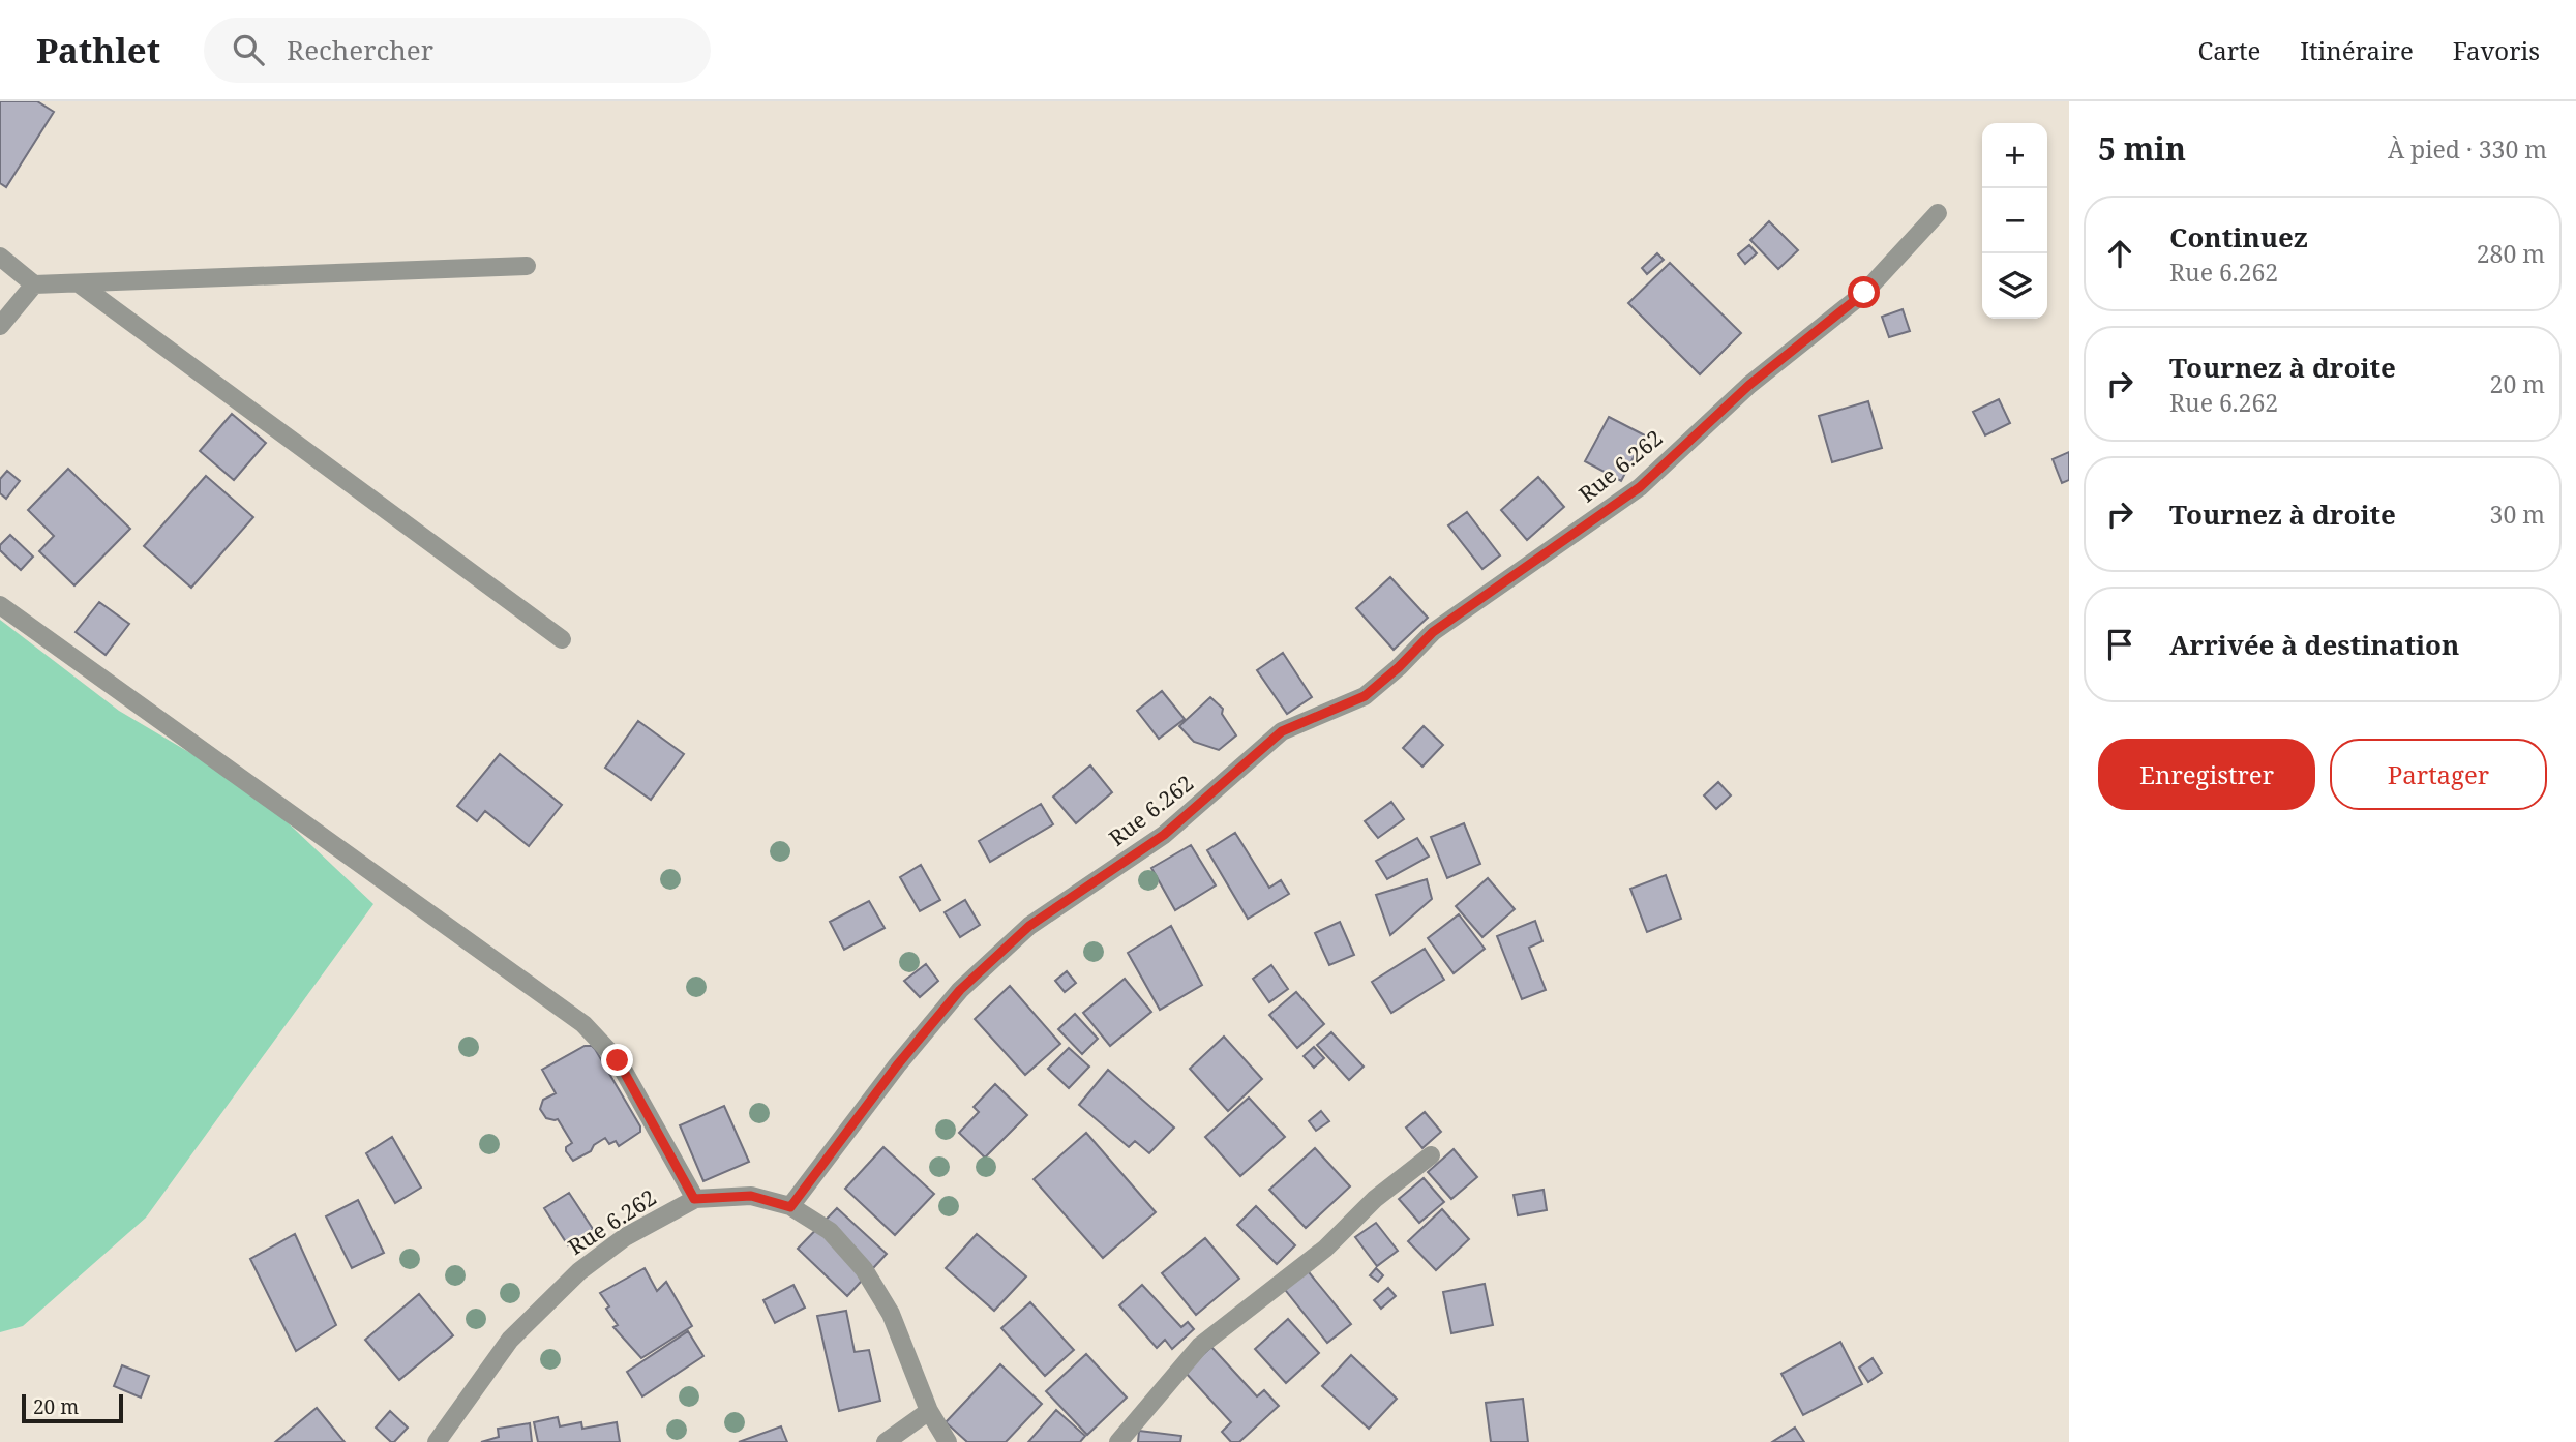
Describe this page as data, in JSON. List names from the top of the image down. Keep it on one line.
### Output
{"streets":{"street":["Rue 6.262"]},"scale_bar":"20 m","page":{"header":"Pathlet","search":"Rechercher","nav":["Carte","Itinéraire","Favoris"],"heading":["5 min","À pied · 330 m"],"map_buttons":["+","−"],"list":[["Continuez","Rue 6.262","280 m"],["Tournez à droite","Rue 6.262","20 m"],["Tournez à droite","30 m"],"Arrivée à destination"],"buttons":["Enregistrer","Partager"],"scale":"20 m"}}
